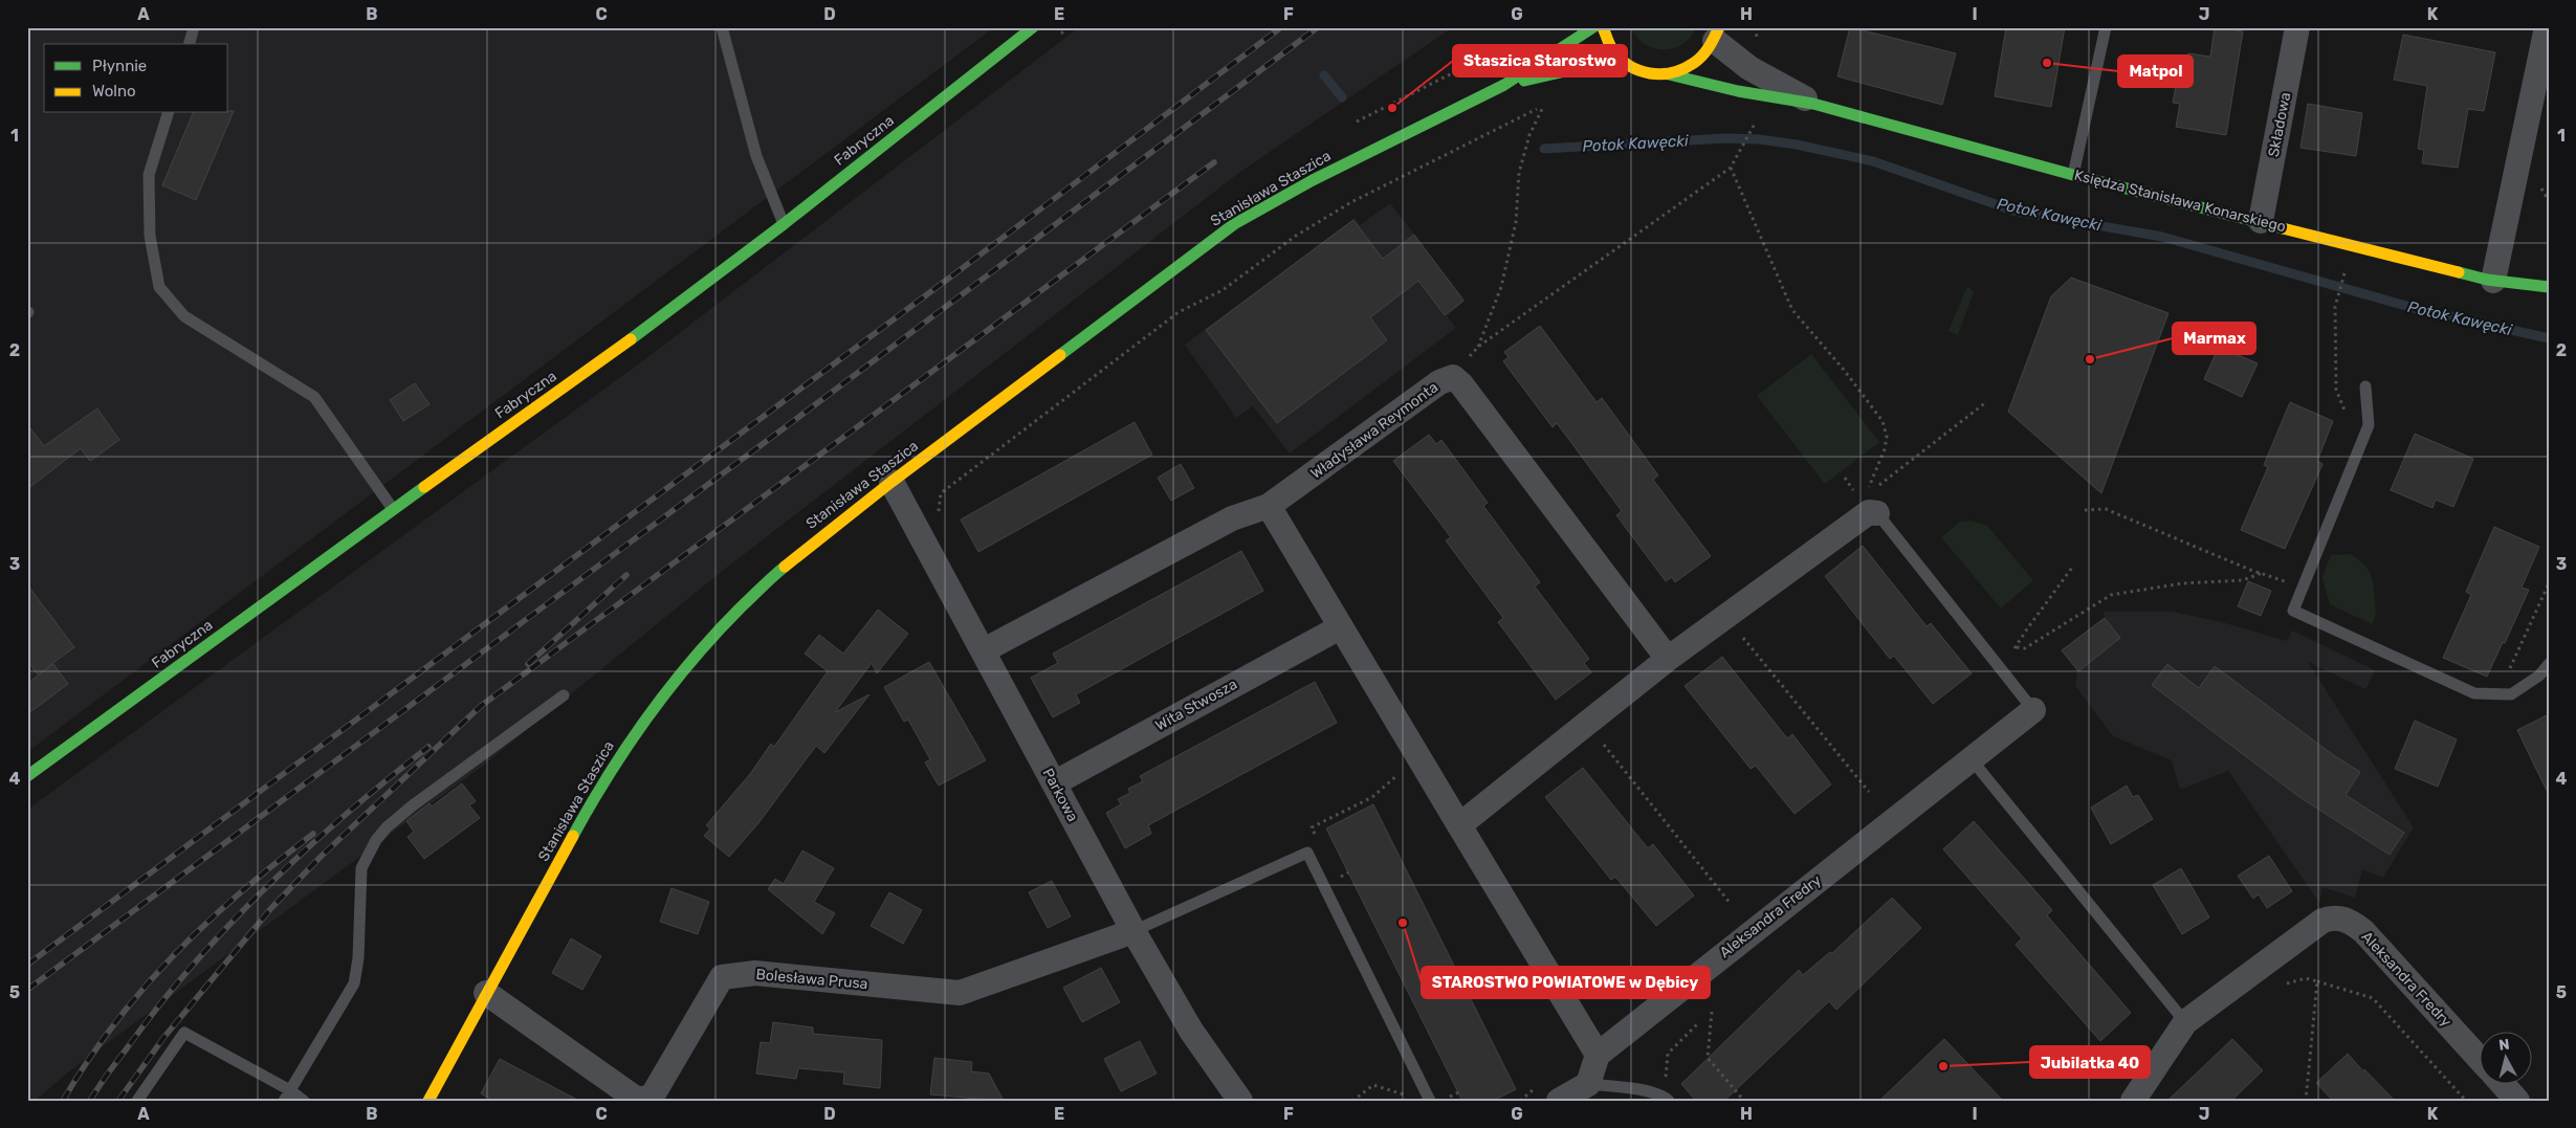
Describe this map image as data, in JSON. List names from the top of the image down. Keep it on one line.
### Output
{"streets":{"street":["Składowa","Fabryczna","Stanisława Staszica","Księdza Stanisława Konarskiego","Władysława Reymonta","Wita Stwosza","Parkowa","Aleksandra Fredry","Bolesława Prusa"]},"crossings":[["Składowa","Księdza Stanisława Konarskiego"],["Stanisława Staszica","Księdza Stanisława Konarskiego"],["Stanisława Staszica","Parkowa"],["Stanisława Staszica","Bolesława Prusa"],["Władysława Reymonta","Parkowa"],["Wita Stwosza","Parkowa"],["Parkowa","Bolesława Prusa"]],"water":["Potok Kawęcki"],"places":["Matpol","Staszica Starostwo","Marmax","STAROSTWO POWIATOWE w Dębicy","Jubilatka 40"],"legend":["Płynnie","Wolno"],"north":"top","grid":{"columns":["A","B","C","D","E","F","G","H","I","J","K"],"rows":["1","2","3","4","5"]}}
